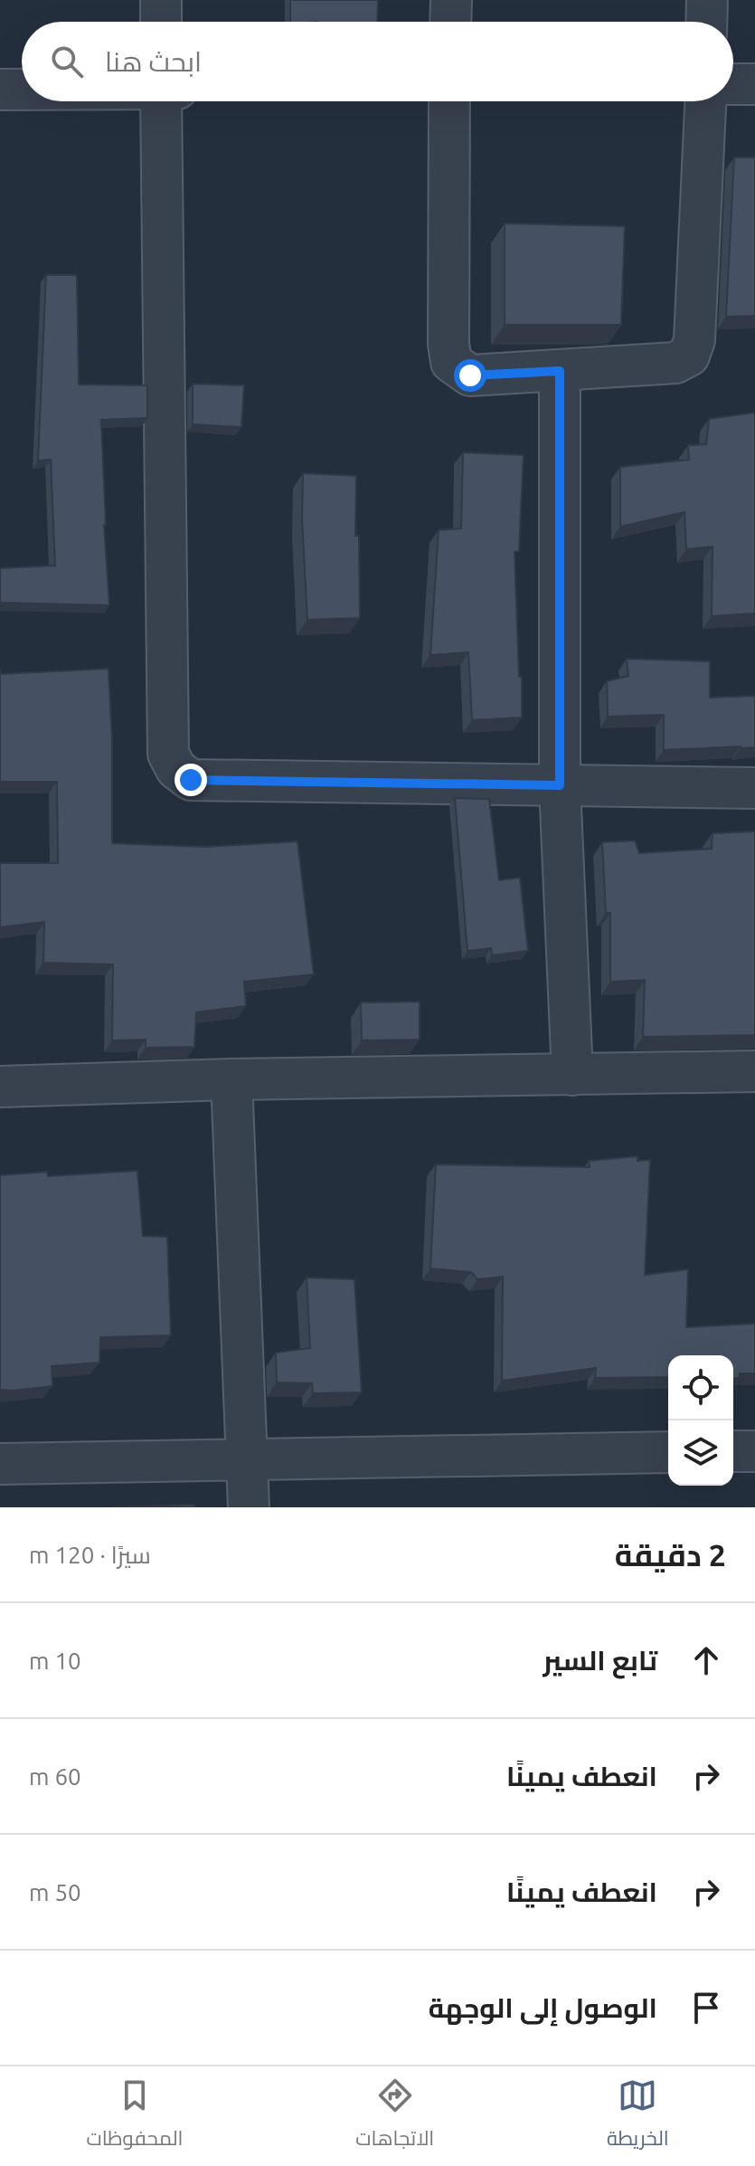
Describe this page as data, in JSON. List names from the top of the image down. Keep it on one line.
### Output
{"page":{"search":"ابحث هنا","heading":["2 دقيقة","سيرًا · 120 m"],"list":[["تابع السير","10 m"],["انعطف يمينًا","60 m"],["انعطف يمينًا","50 m"],"الوصول إلى الوجهة"],"nav":["الخريطة","الاتجاهات","المحفوظات"]}}
